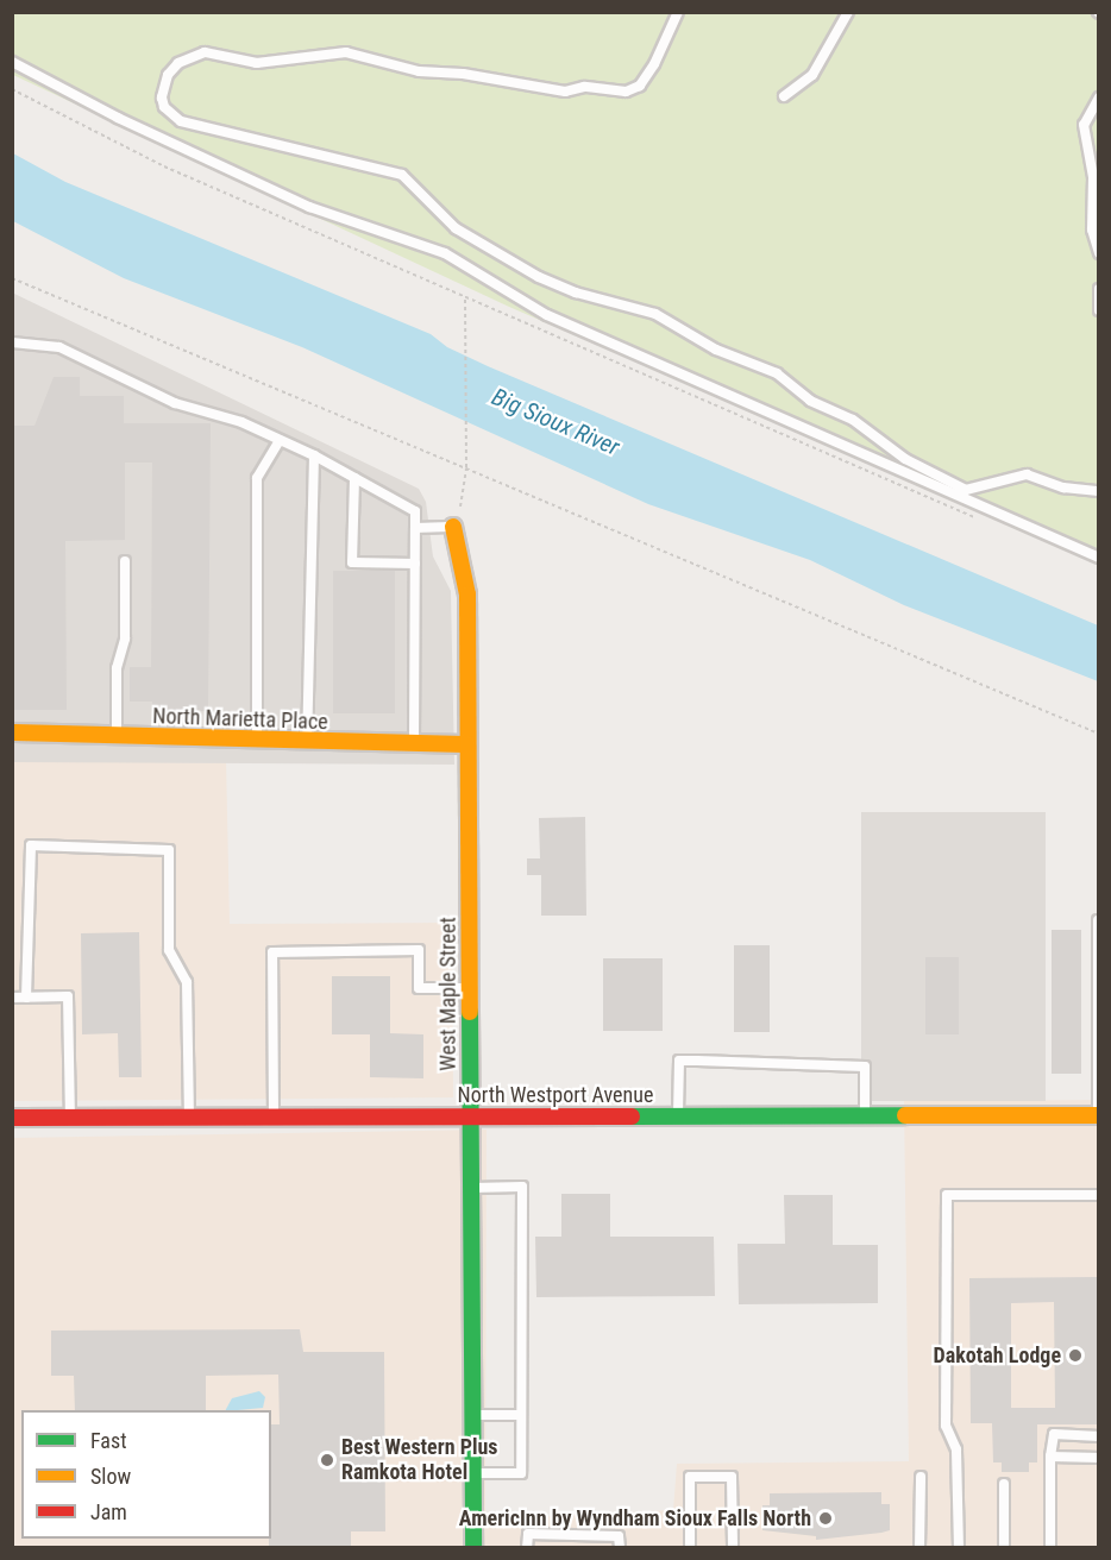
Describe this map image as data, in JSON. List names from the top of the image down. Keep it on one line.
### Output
{"streets":{"street":["North Marietta Place","West Maple Street","North Westport Avenue"]},"crossings":[["North Marietta Place","West Maple Street"],["West Maple Street","North Westport Avenue"]],"water":["Big Sioux River"],"places":["Dakotah Lodge","Best Western Plus Ramkota Hotel","AmericInn by Wyndham Sioux Falls North"],"legend":["Fast","Slow","Jam"]}
